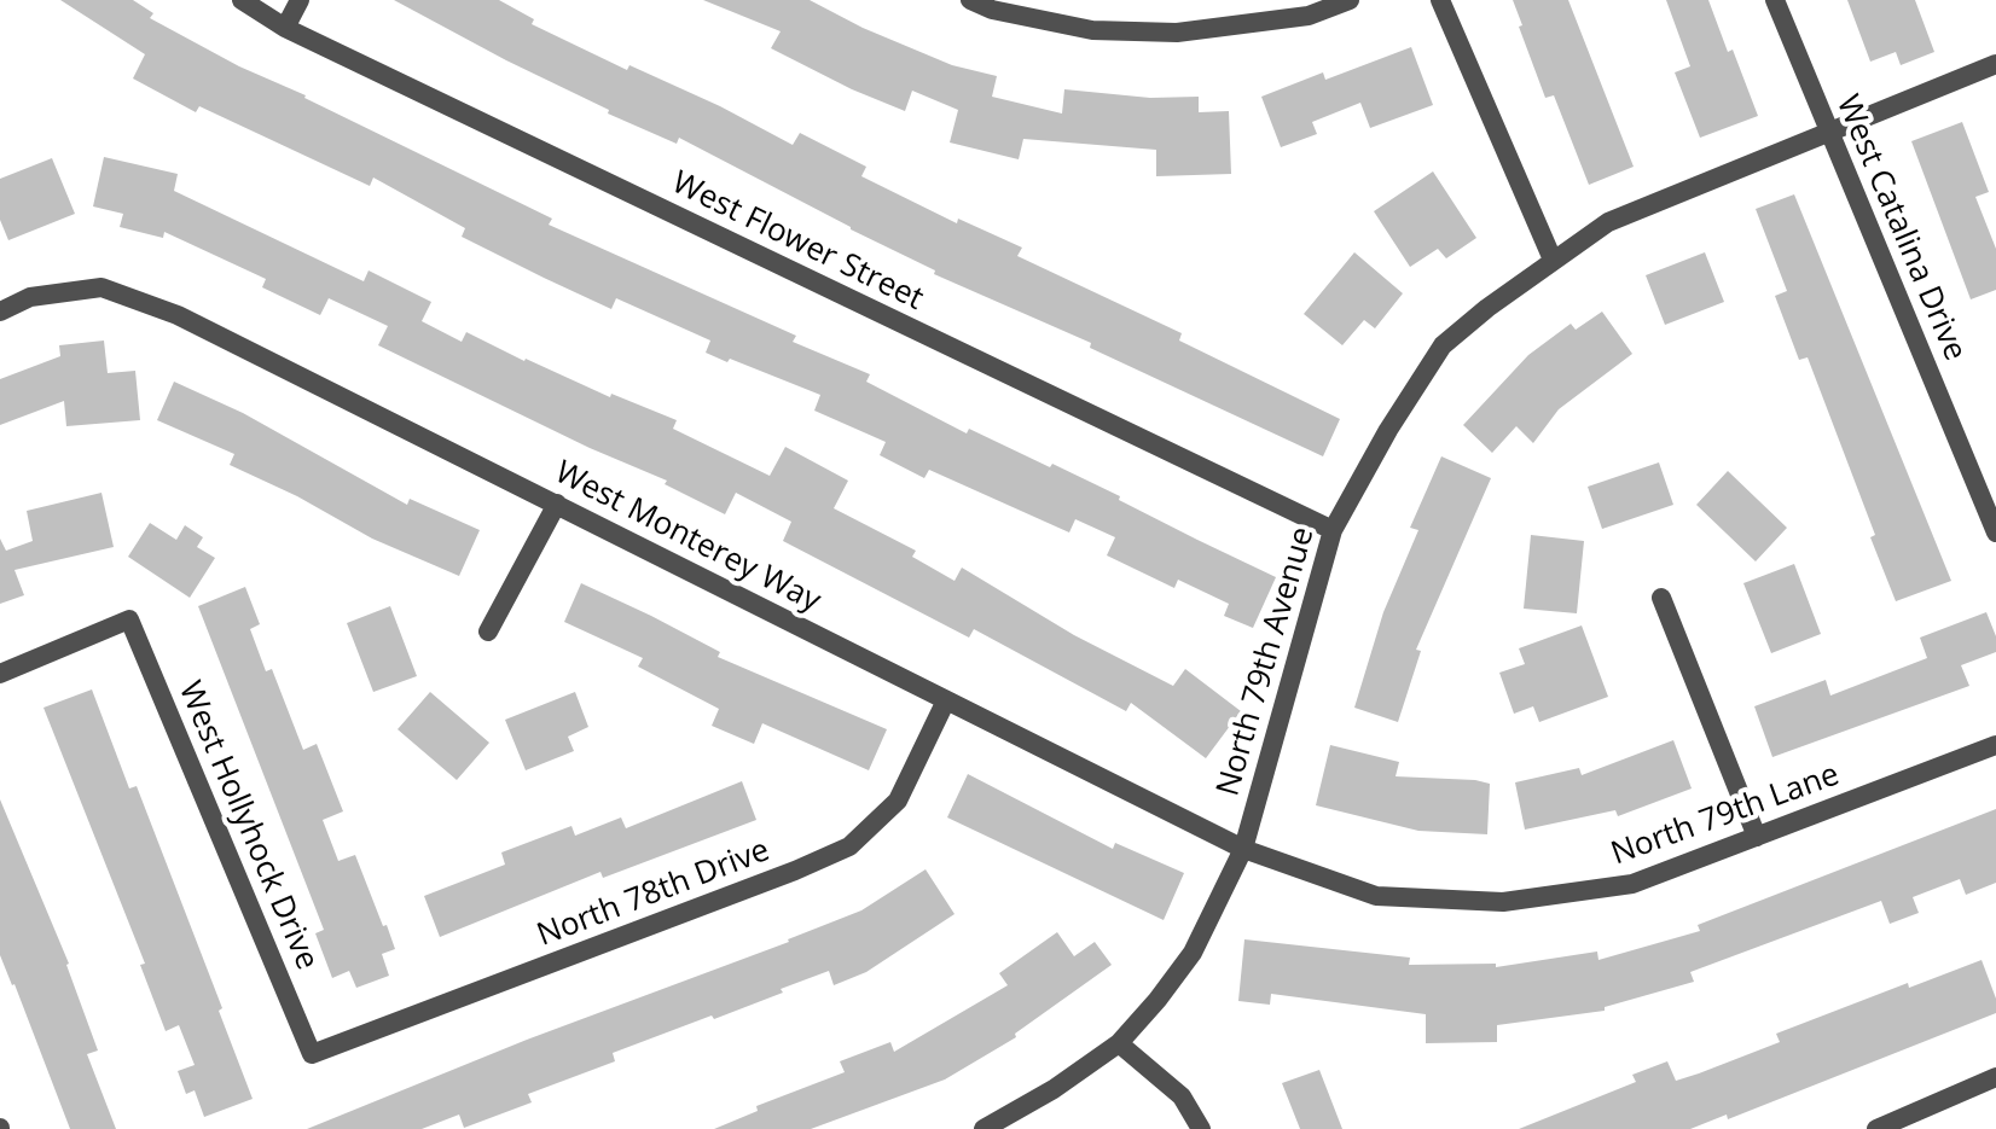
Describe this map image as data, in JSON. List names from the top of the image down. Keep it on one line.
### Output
{"streets":{"street":["West Catalina Drive","West Flower Street","West Monterey Way","North 79th Avenue","North 79th Lane","West Hollyhock Drive","North 78th Drive"]},"crossings":[["West Catalina Drive","North 79th Avenue"],["West Flower Street","North 79th Avenue"],["West Monterey Way","North 79th Avenue"],["West Monterey Way","North 79th Lane"],["West Monterey Way","North 78th Drive"],["North 79th Avenue","North 79th Lane"],["West Hollyhock Drive","North 78th Drive"]]}
